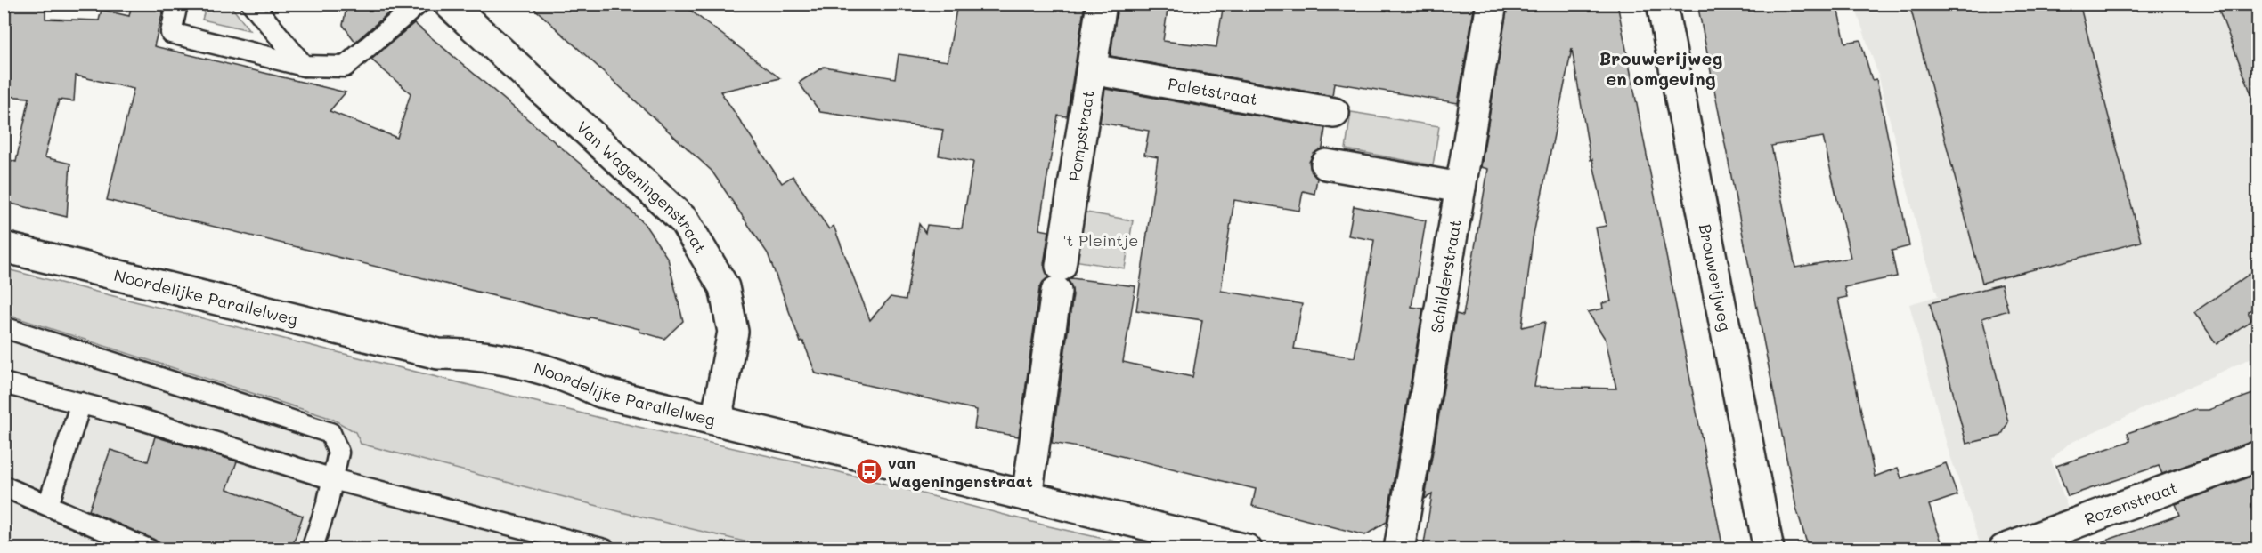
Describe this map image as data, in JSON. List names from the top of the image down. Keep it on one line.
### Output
{"streets":{"street":["Paletstraat","Pompstraat","Van Wageningenstraat","Schilderstraat","Brouwerijweg","Noordelijke Parallelweg","Rozenstraat"]},"crossings":[["Paletstraat","Pompstraat"],["Pompstraat","Noordelijke Parallelweg"],["Van Wageningenstraat","Noordelijke Parallelweg"]],"districts":["Brouwerijweg en omgeving"],"parks":["'t Pleintje"],"places":{"bus stop":["van Wageningenstraat"]}}
